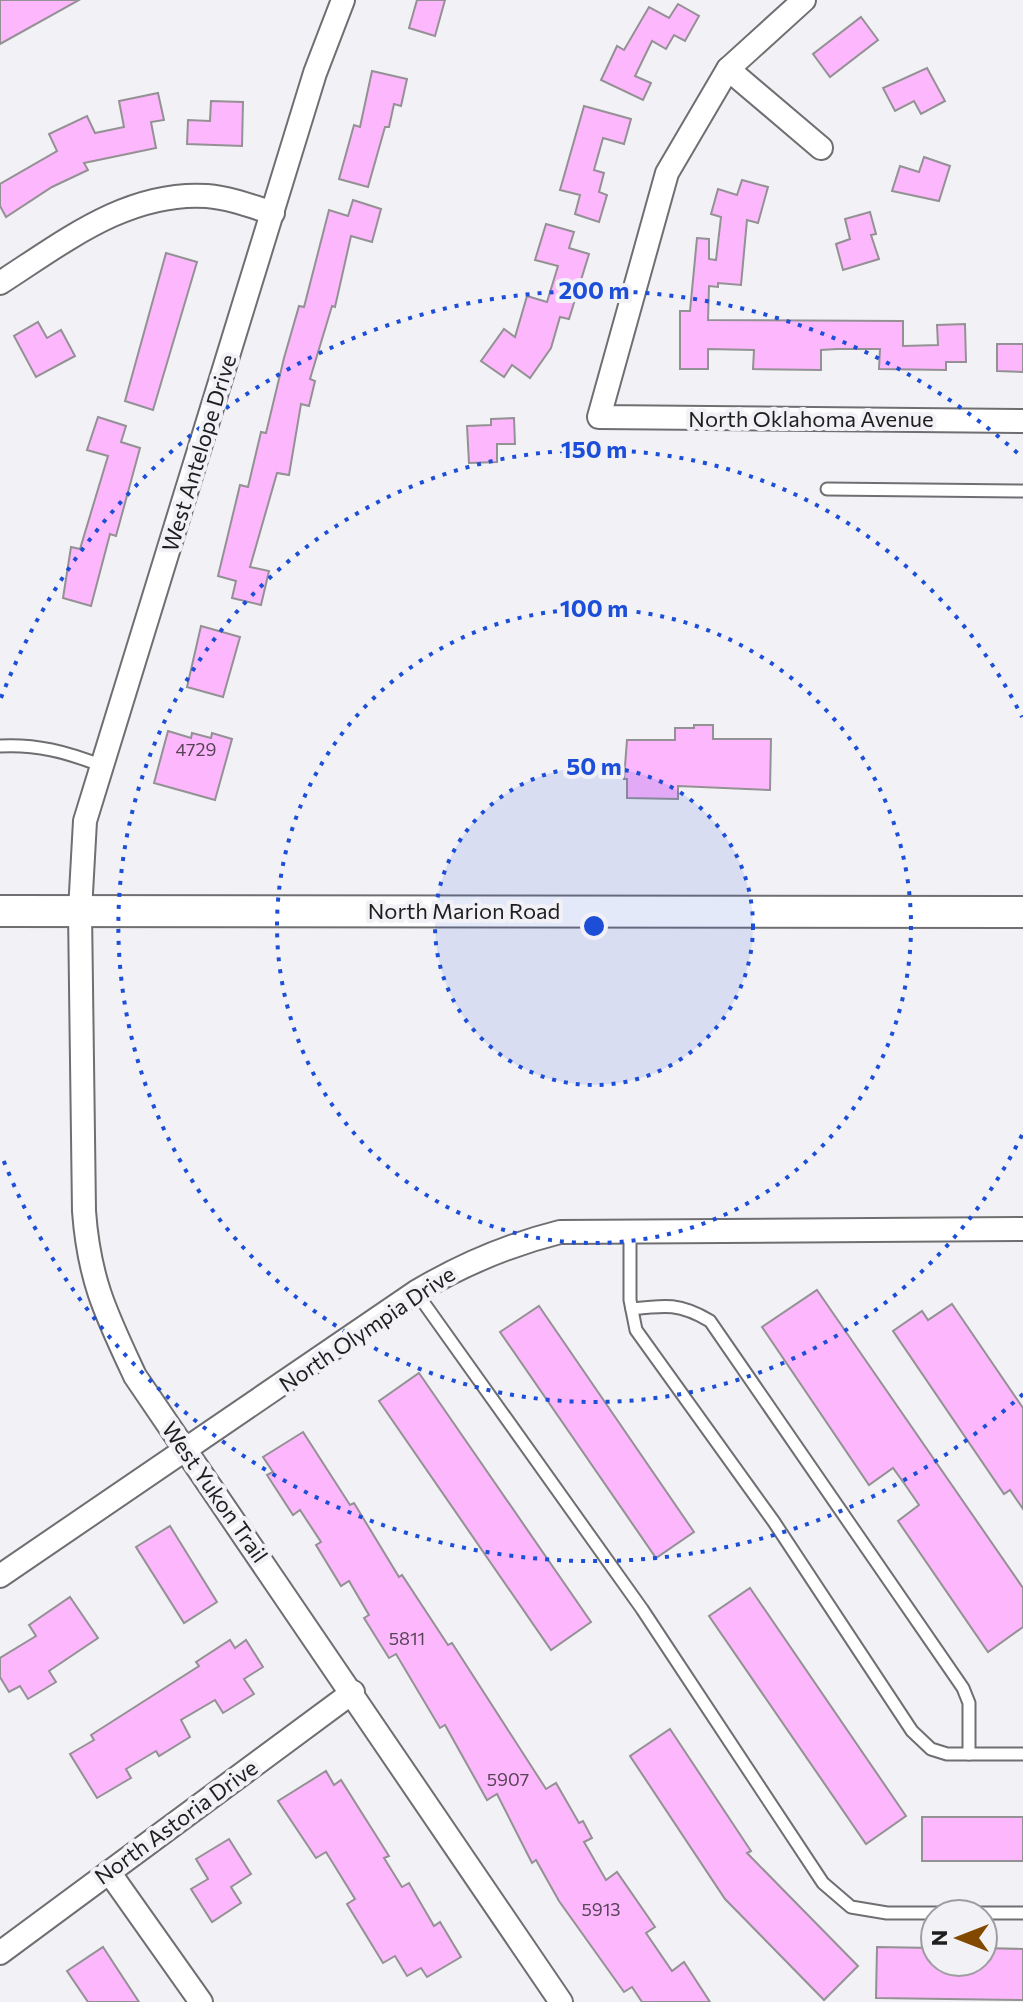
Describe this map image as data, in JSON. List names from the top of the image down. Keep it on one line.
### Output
{"streets":{"main road":["North Marion Road"],"street":["North Oklahoma Avenue","West Antelope Drive","North Olympia Drive","West Yukon Trail","North Astoria Drive"]},"crossings":[["West Antelope Drive","North Marion Road"],["West Antelope Drive","West Yukon Trail"],["North Marion Road","West Yukon Trail"],["North Olympia Drive","West Yukon Trail"],["West Yukon Trail","North Astoria Drive"]],"house_numbers":["4729","5811","5907","5913"],"north":"left","rings":["200 m","150 m","100 m","50 m"]}
